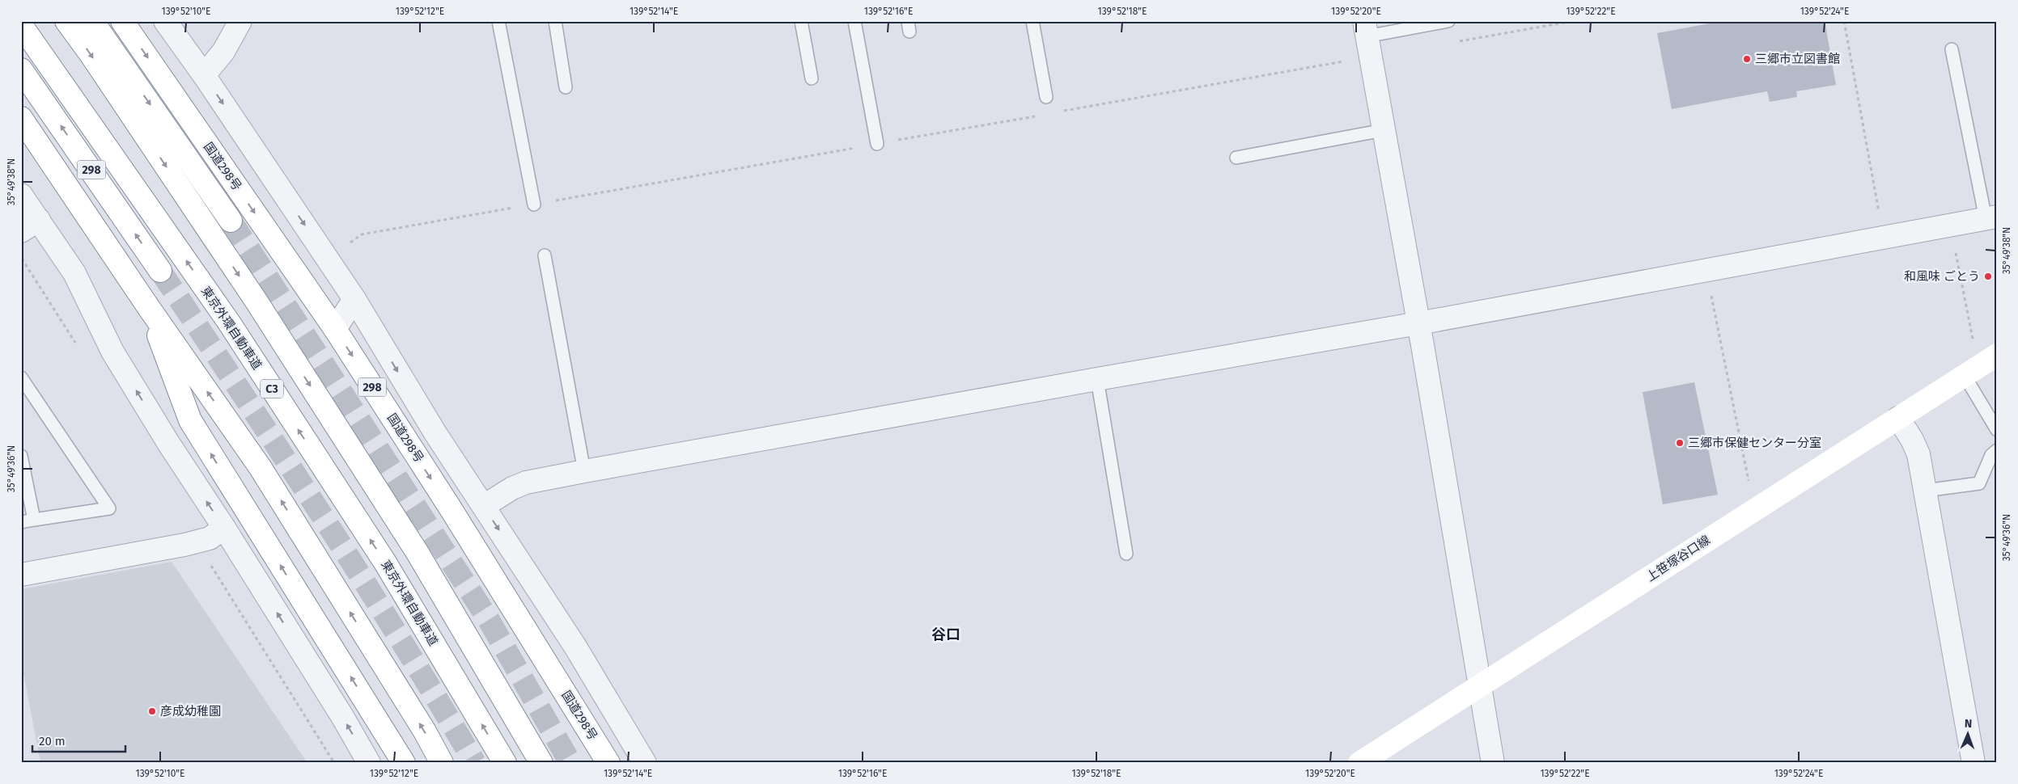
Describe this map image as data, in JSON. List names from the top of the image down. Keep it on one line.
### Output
{"streets":{"main road":["国道298号","298","東京外環自動車道","C3","上笹塚谷口線"]},"districts":["谷口"],"places":["三郷市立図書館","和風味 ごとう","三郷市保健センター分室","彦成幼稚園"],"scale_bar":"20 m","north":"top","coordinates":["139°52'10\"E","139°52'12\"E","139°52'14\"E","139°52'16\"E","139°52'18\"E","139°52'20\"E","139°52'22\"E","139°52'24\"E","35°49'38\"N","35°49'36\"N"]}
